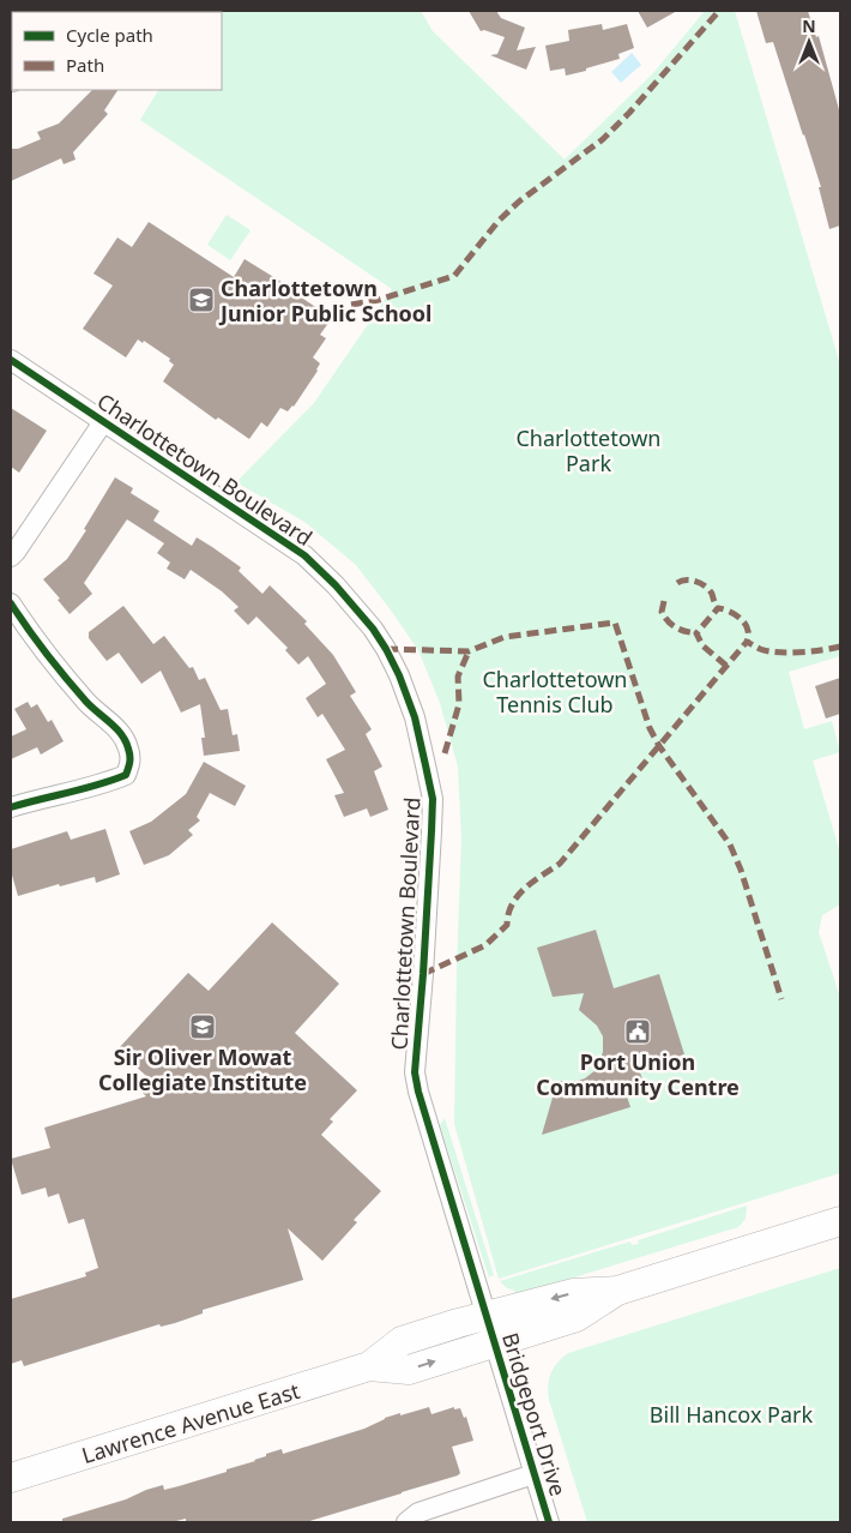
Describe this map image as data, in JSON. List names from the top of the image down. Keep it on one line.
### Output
{"streets":{"main road":["Lawrence Avenue East"],"street":["Charlottetown Boulevard","Bridgeport Drive"]},"crossings":[["Charlottetown Boulevard","Bridgeport Drive"],["Charlottetown Boulevard","Lawrence Avenue East"],["Bridgeport Drive","Lawrence Avenue East"]],"parks":["Charlottetown Park","Charlottetown Tennis Club","Bill Hancox Park"],"places":{"school or university":["Charlottetown Junior Public School","Sir Oliver Mowat Collegiate Institute"],"public building":["Port Union Community Centre"]},"legend":["Cycle path","Path"],"north":"top"}
